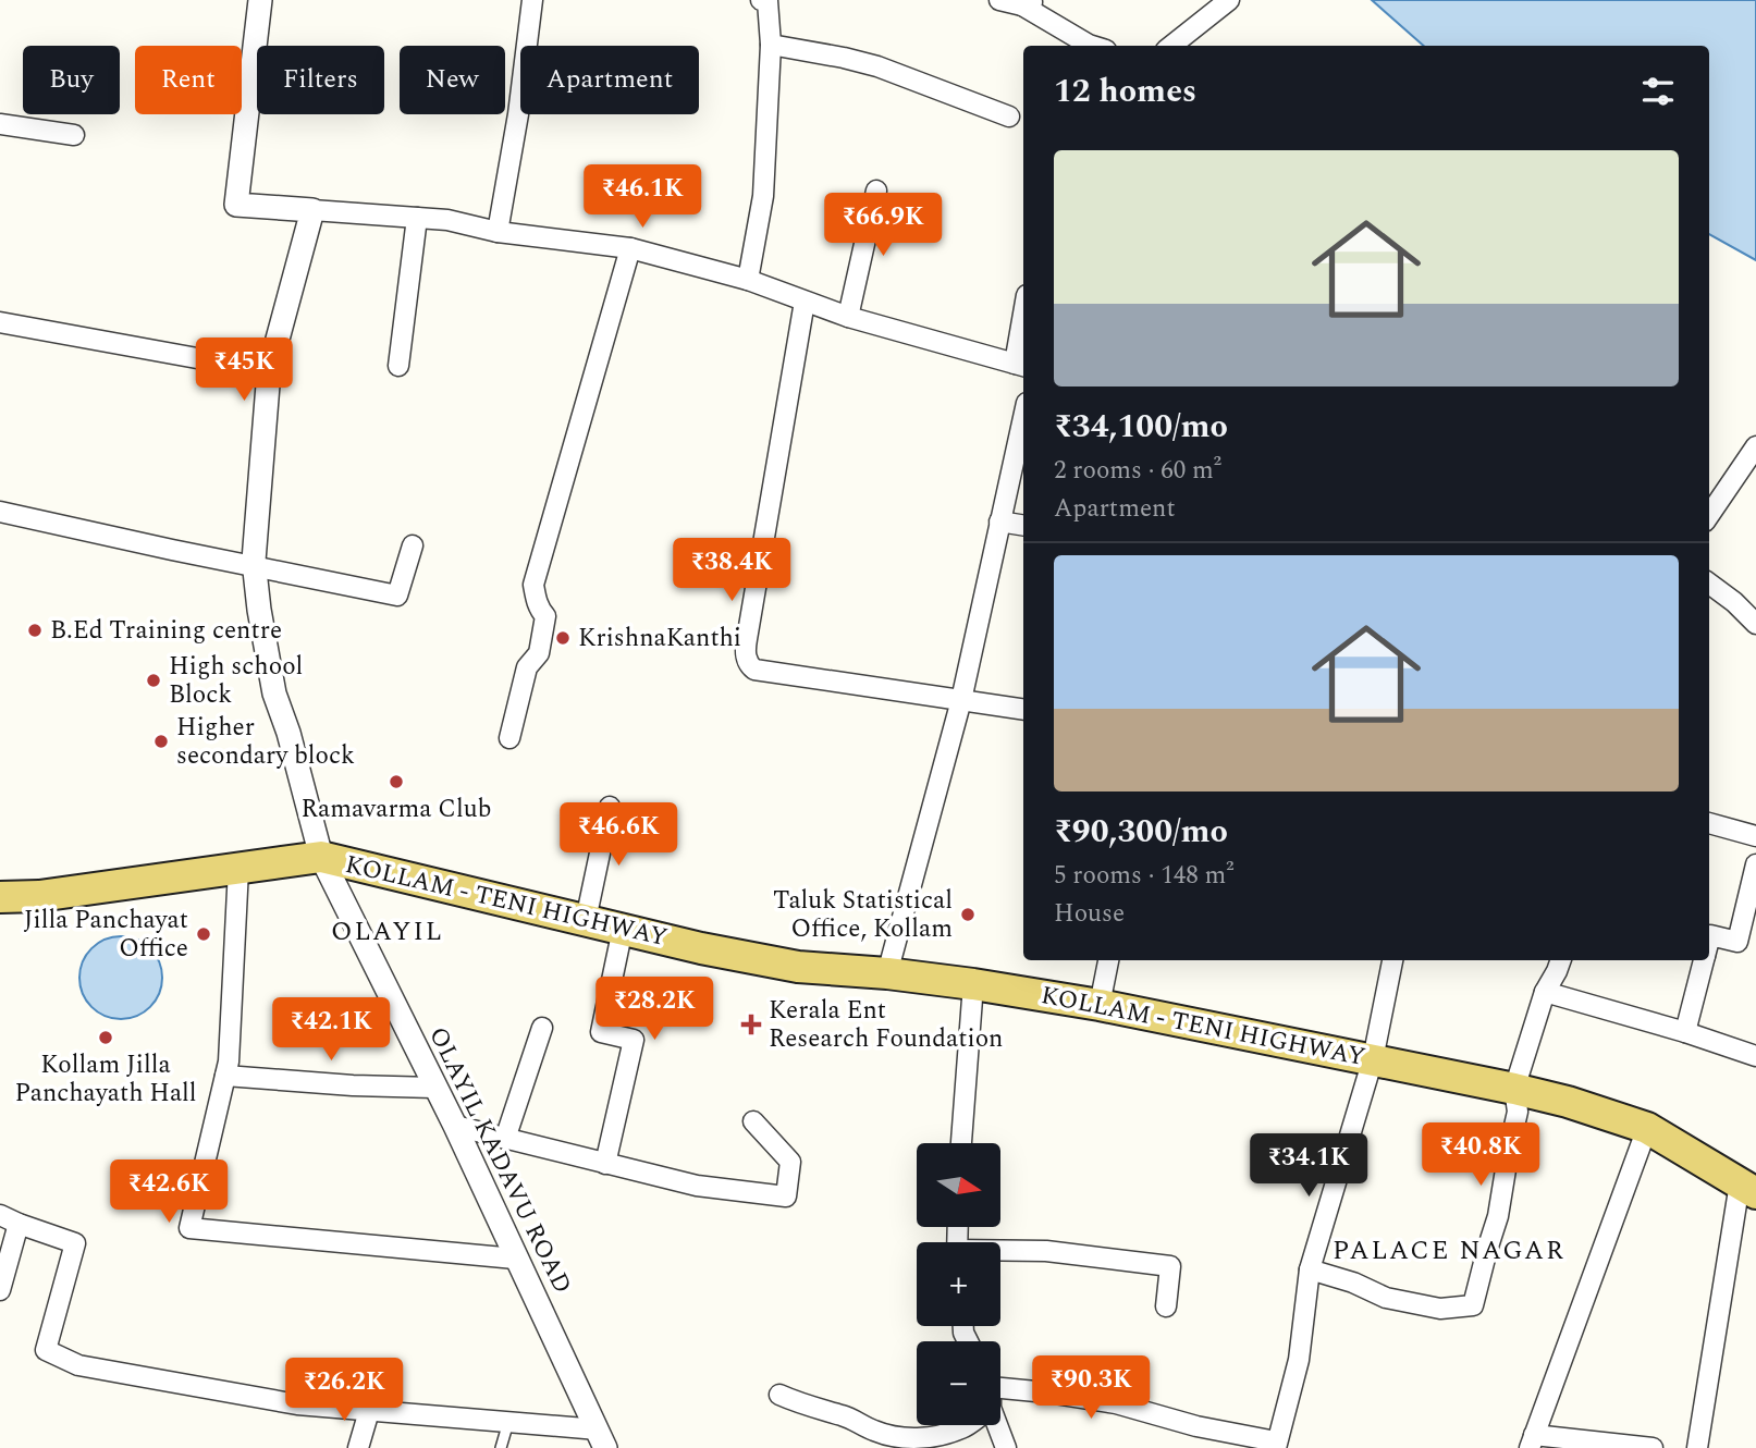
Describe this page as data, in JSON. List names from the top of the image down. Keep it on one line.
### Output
{"streets":{"main road":["KOLLAM - TENI HIGHWAY"],"street":["OLAYIL KADAVU ROAD"]},"crossings":[["KOLLAM - TENI HIGHWAY","OLAYIL KADAVU ROAD"]],"districts":["OLAYIL","PALACE NAGAR"],"places":{"other":["B.Ed Training centre","KrishnaKanthi","High school Block","Higher secondary block","Ramavarma Club","Taluk Statistical Office, Kollam","Jilla Panchayat Office","Kollam Jilla Panchayath Hall"],"health":["Kerala Ent Research Foundation"]},"north":"right","page":{"chip":["Buy","Rent","Filters","New","Apartment"],"heading":"12 homes","list":[{"name":"₹34,100/mo","note":"2 rooms · 60 m² · Apartment"},{"name":"₹90,300/mo","note":"5 rooms · 148 m² · House"}],"price":["₹46.1K","₹66.9K","₹45K","₹38.4K","₹46.6K","₹28.2K","₹42.1K","₹40.8K","₹34.1K","₹42.6K","₹90.3K","₹26.2K"],"map_buttons":["+","−"]}}
